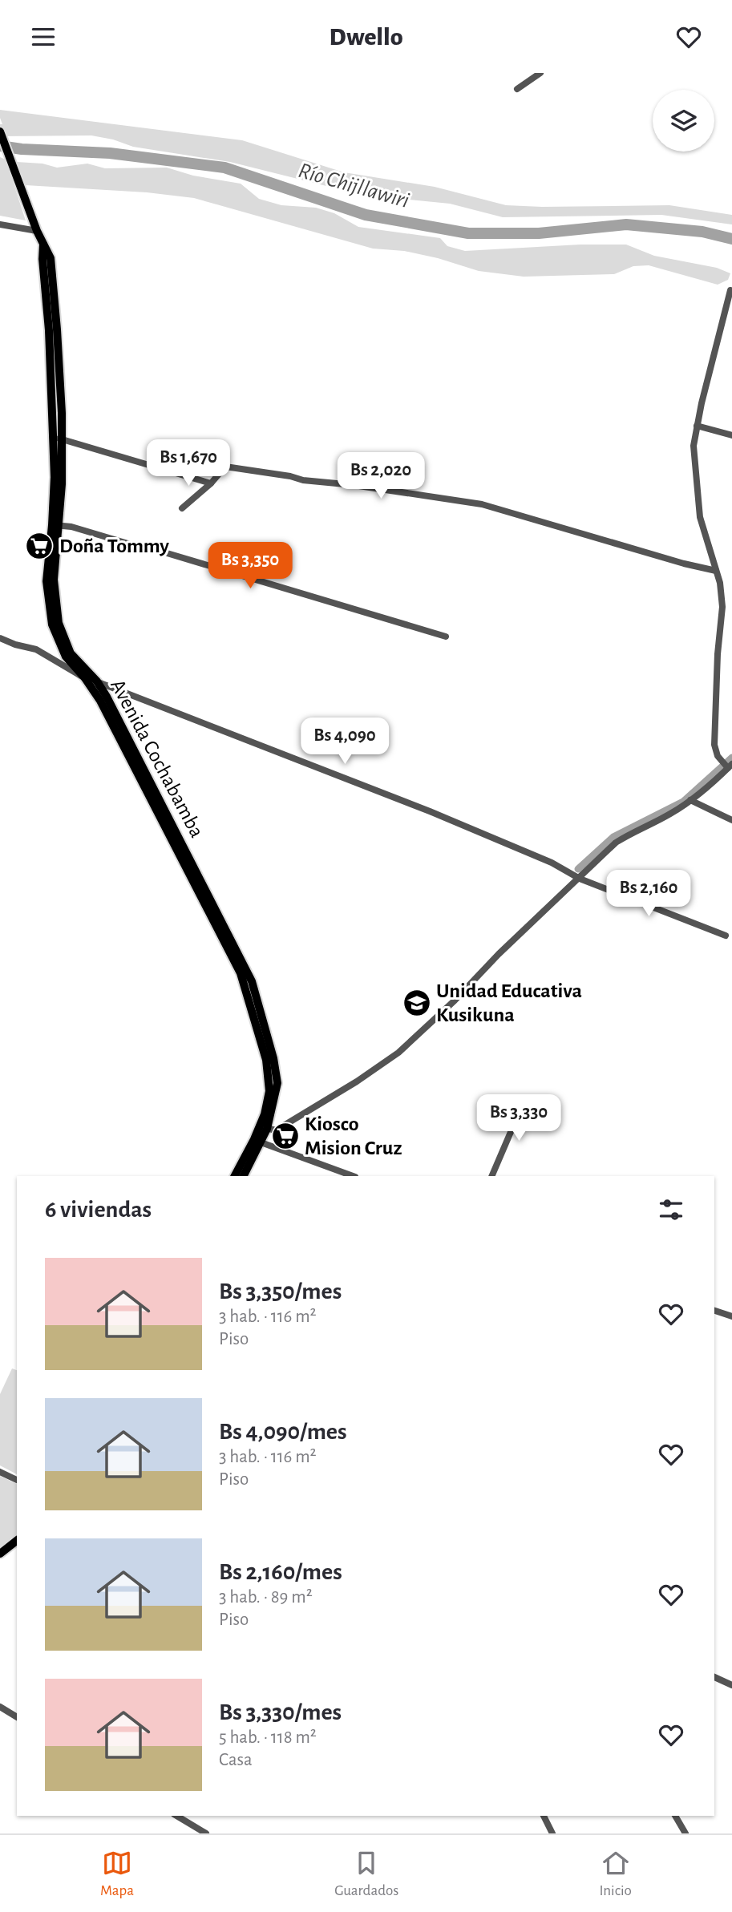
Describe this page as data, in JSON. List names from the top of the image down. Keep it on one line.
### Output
{"streets":{"main road":["Avenida Cochabamba"]},"water":["Río Chijllawiri"],"places":{"supermarket":["Doña Tommy","Kiosco Mision Cruz"],"school or university":["Unidad Educativa Kusikuna"]},"page":{"header":"Dwello","price":["Bs 1,670","Bs 2,020","Bs 3,350","Bs 4,090","Bs 2,160","Bs 3,330"],"heading":"6 viviendas","list":[{"name":"Bs 3,350/mes","note":"3 hab. · 116 m² · Piso"},{"name":"Bs 4,090/mes","note":"3 hab. · 116 m² · Piso"},{"name":"Bs 2,160/mes","note":"3 hab. · 89 m² · Piso"},{"name":"Bs 3,330/mes","note":"5 hab. · 118 m² · Casa"}],"tabs":["Mapa","Guardados","Inicio"]}}
